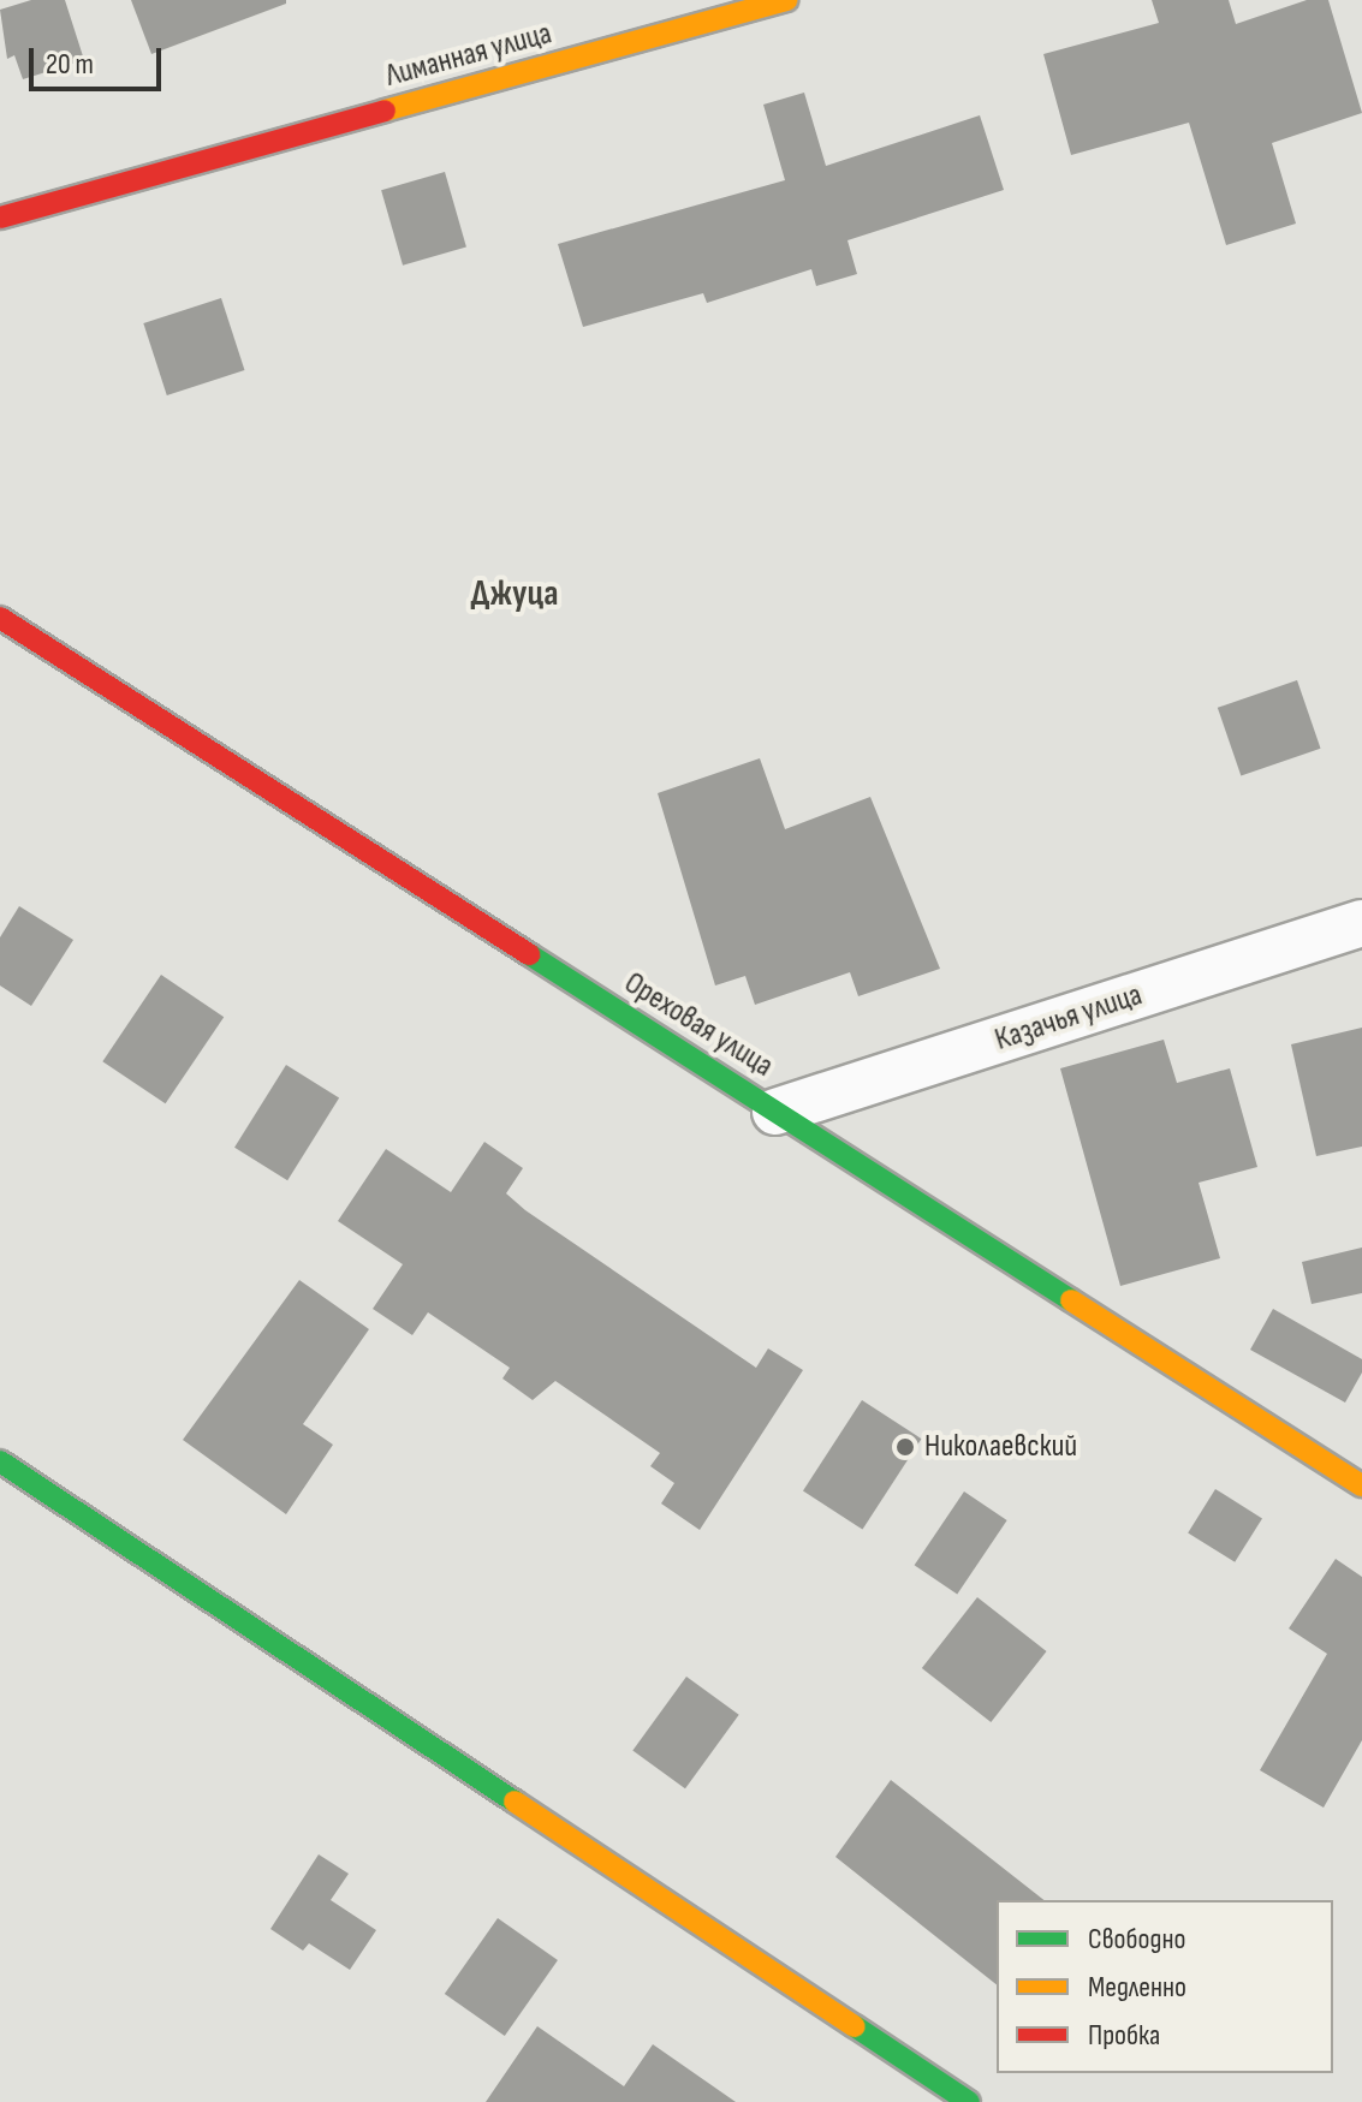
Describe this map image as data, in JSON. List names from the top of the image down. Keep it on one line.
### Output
{"streets":{"street":["Лиманная улица","Казачья улица","Ореховая улица"]},"crossings":[["Казачья улица","Ореховая улица"]],"districts":["Джуца"],"places":["Николаевский"],"legend":["Свободно","Медленно","Пробка"],"scale_bar":"20 m"}
